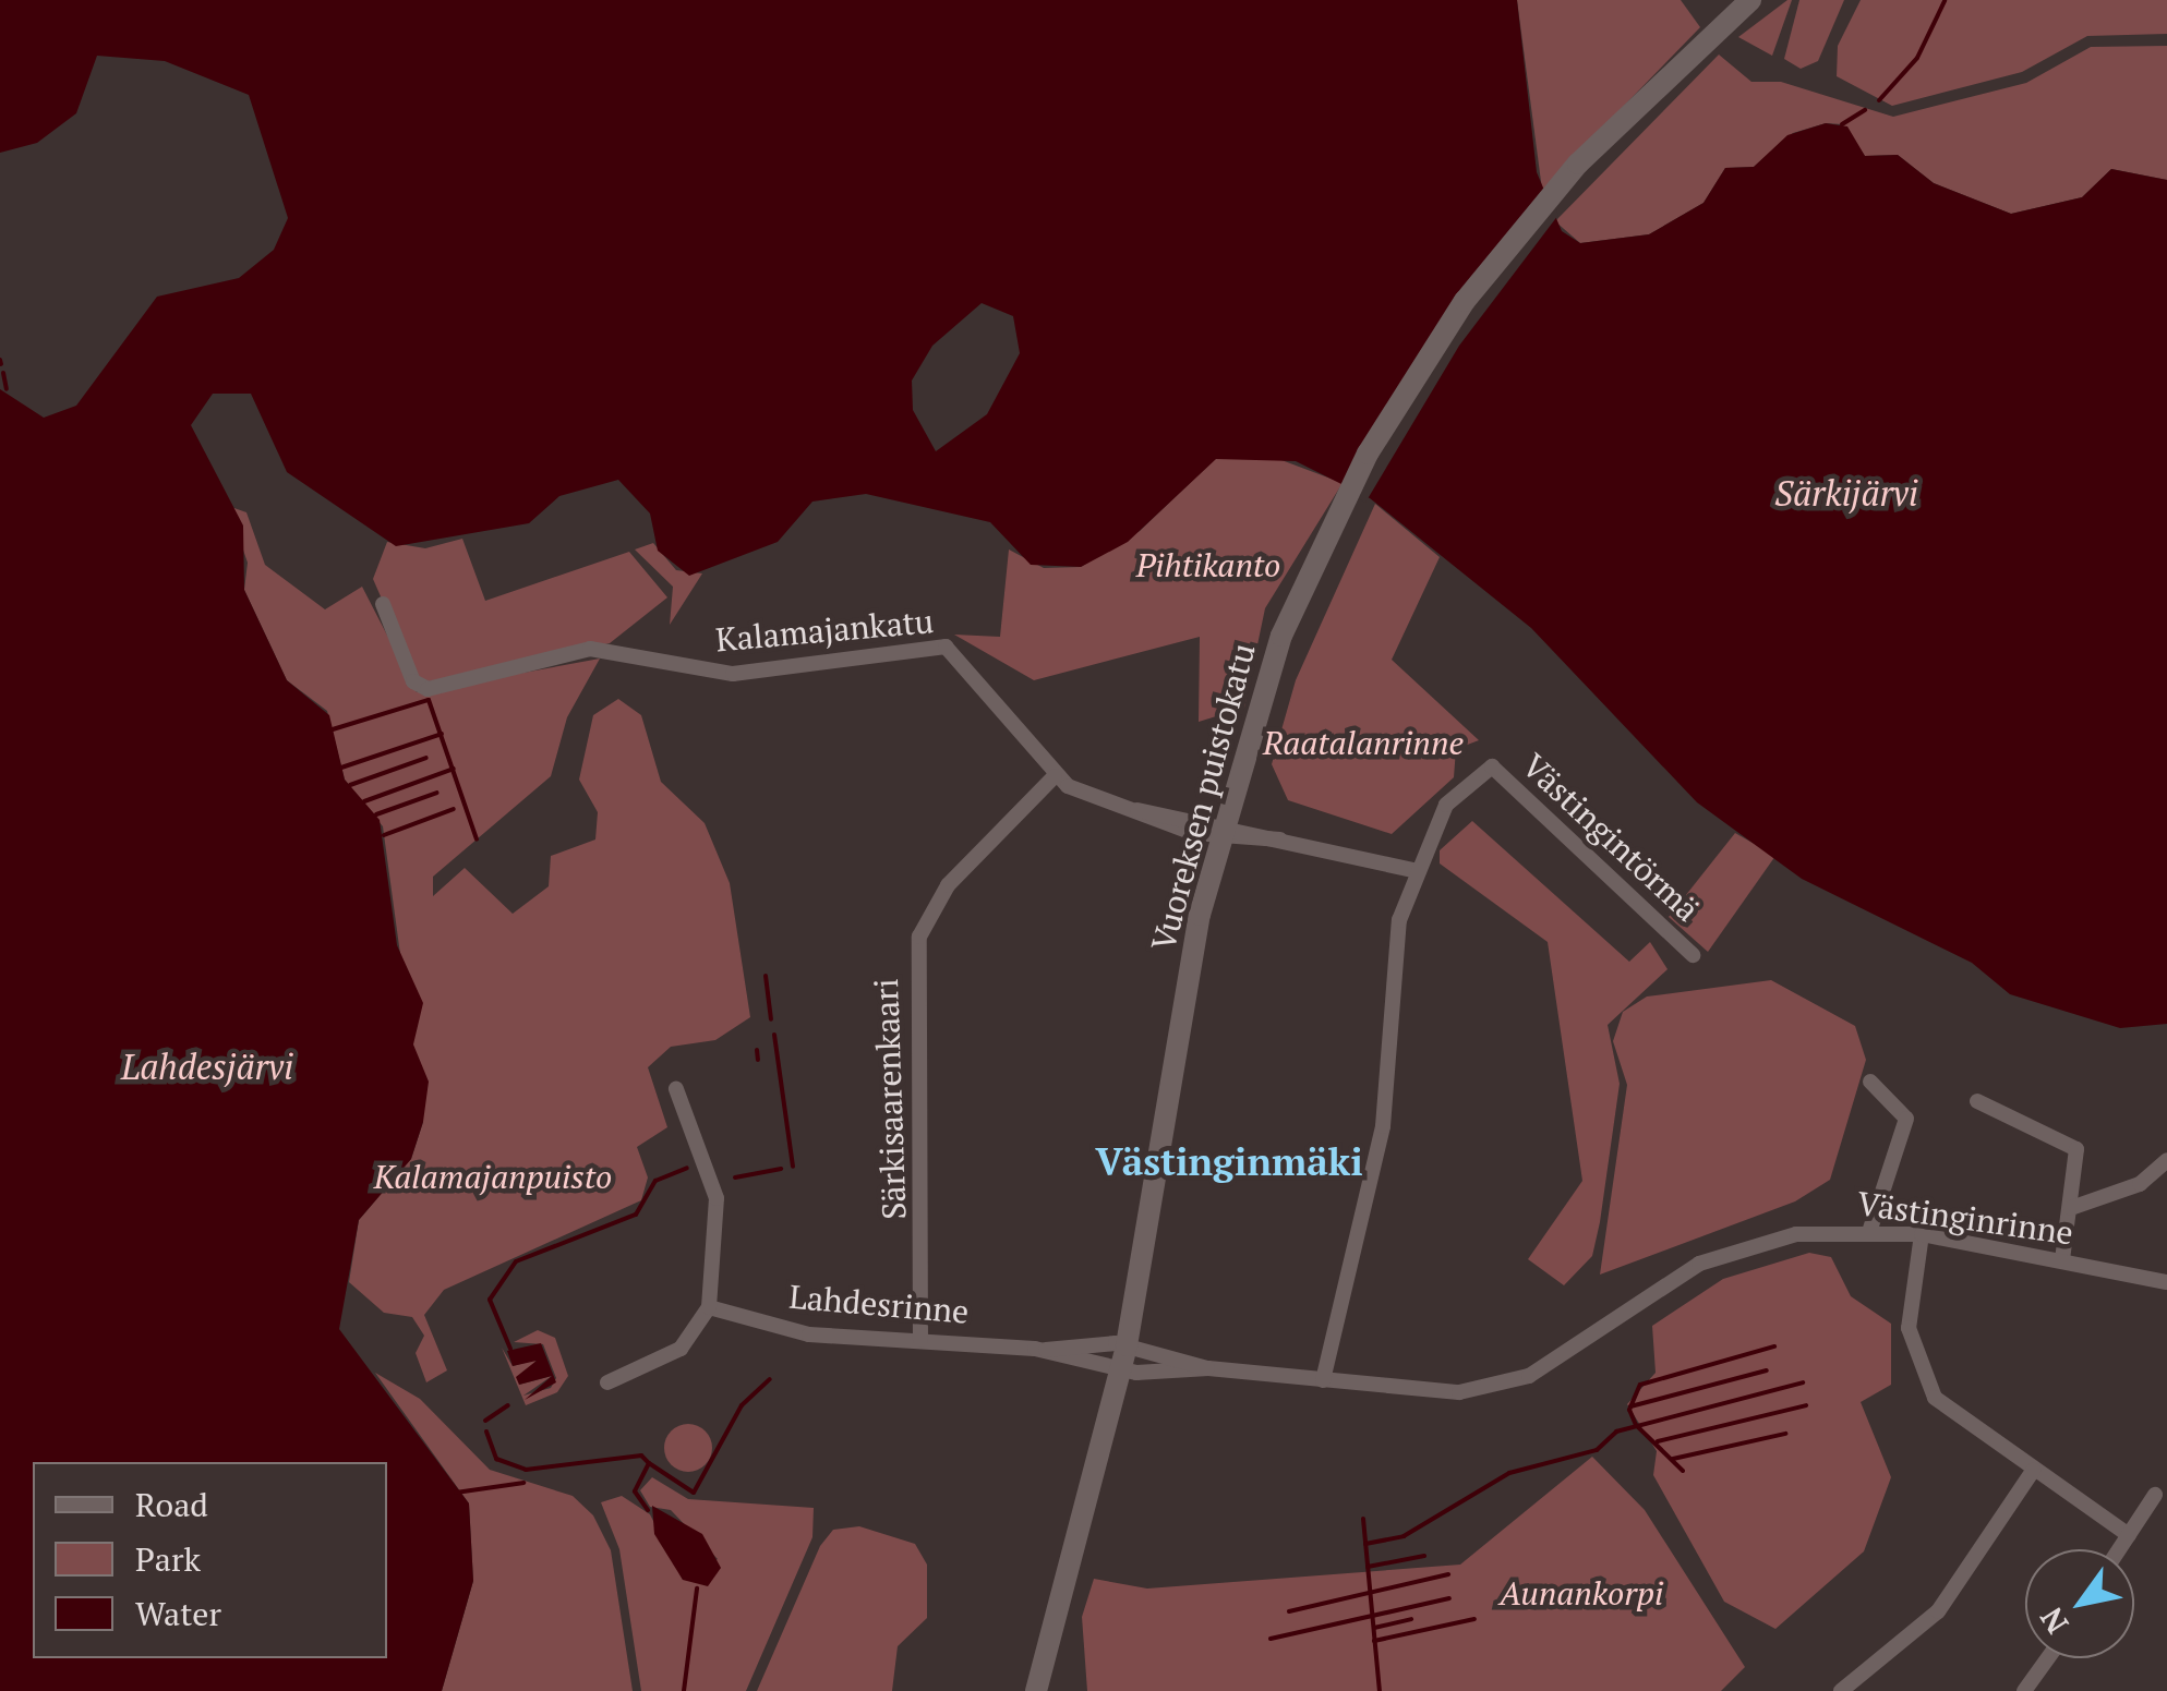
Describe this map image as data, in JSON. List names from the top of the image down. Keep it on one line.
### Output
{"streets":{"main road":["Vuoreksen puistokatu"],"street":["Kalamajankatu","Västingintörmä","Särkisaarenkaari","Västinginrinne","Lahdesrinne"]},"crossings":[["Kalamajankatu","Vuoreksen puistokatu"],["Kalamajankatu","Västingintörmä"],["Kalamajankatu","Särkisaarenkaari"],["Vuoreksen puistokatu","Västinginrinne"],["Vuoreksen puistokatu","Lahdesrinne"],["Särkisaarenkaari","Lahdesrinne"],["Västinginrinne","Lahdesrinne"]],"districts":["Västinginmäki"],"water":["Särkijärvi","Lahdesjärvi"],"parks":["Pihtikanto","Raatalanrinne","Kalamajanpuisto","Aunankorpi"],"legend":["Road","Park","Water"],"north":"bottom left"}
